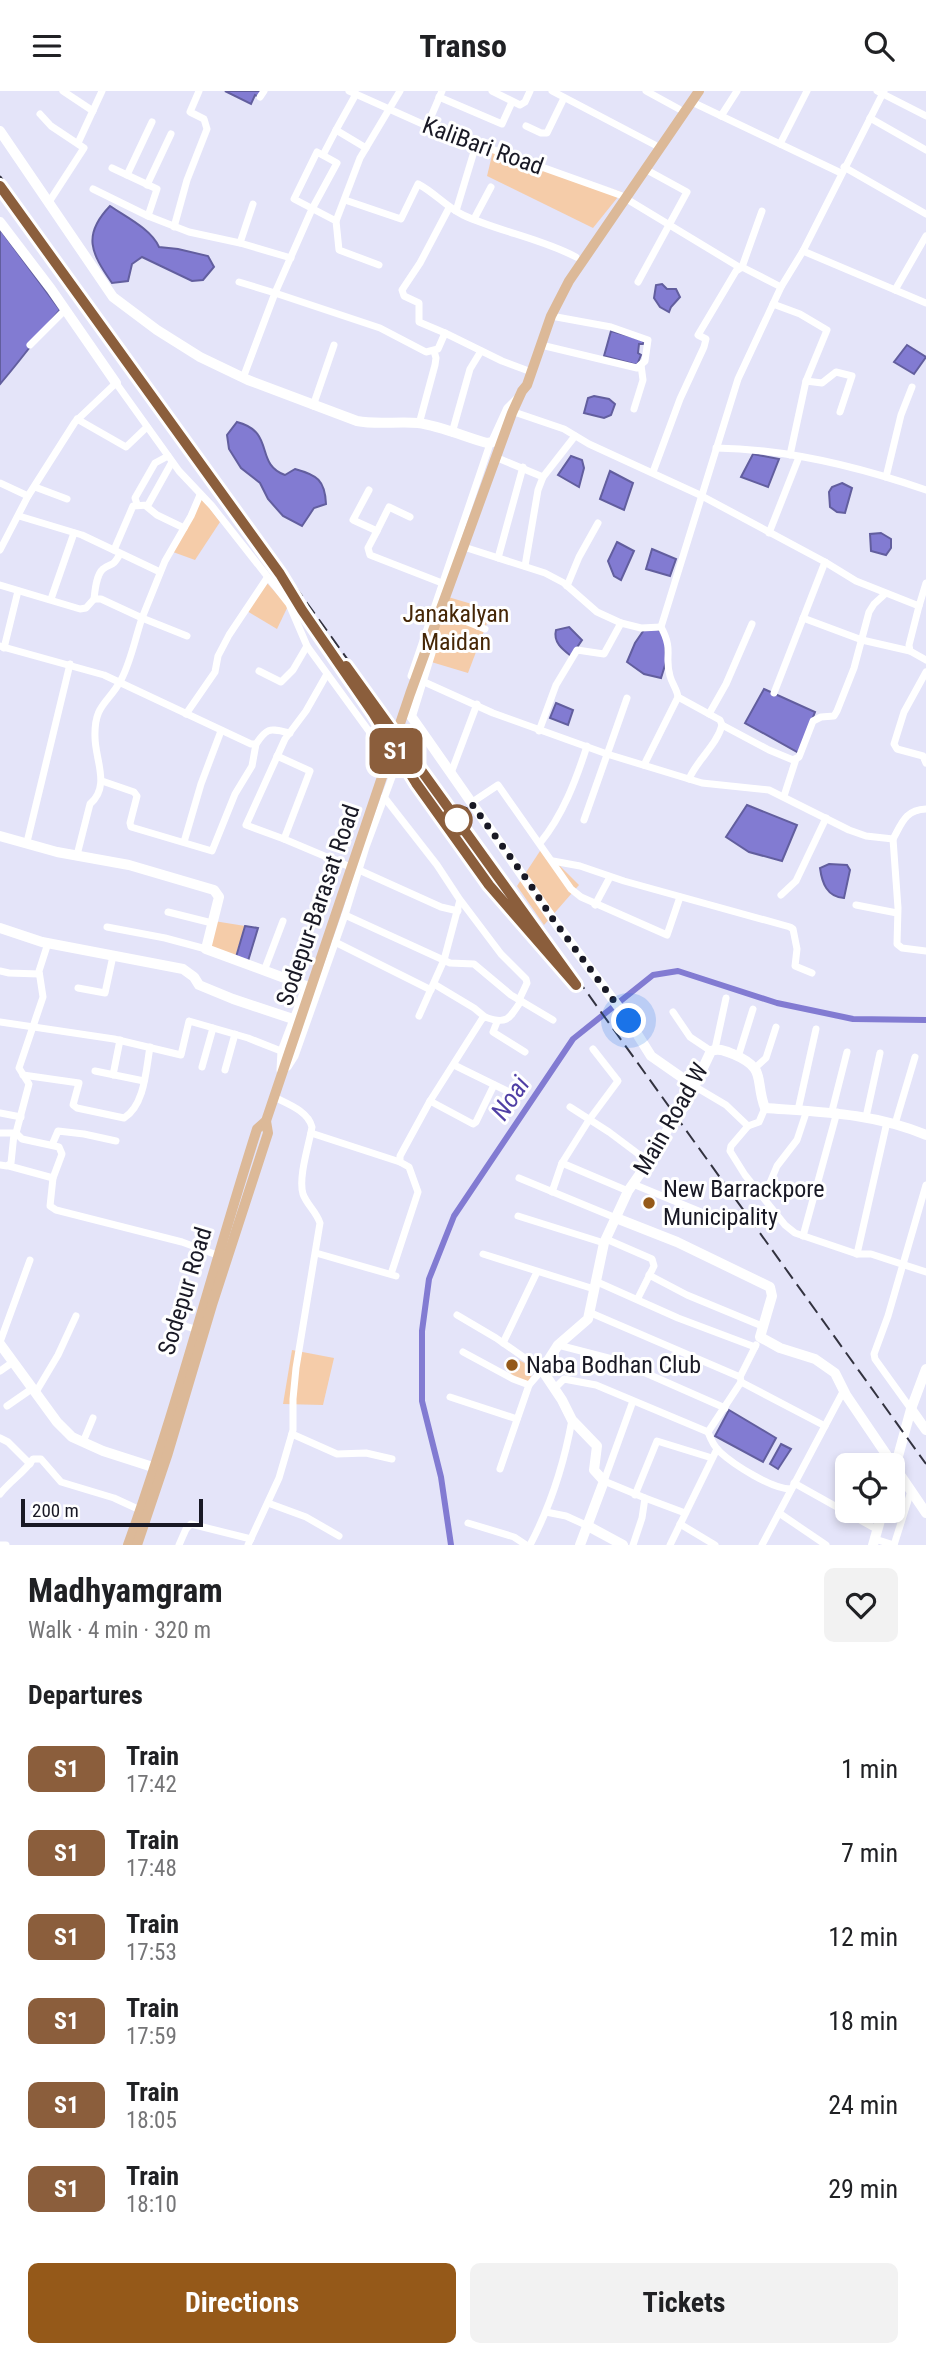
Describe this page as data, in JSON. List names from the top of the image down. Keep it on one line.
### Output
{"streets":{"main road":["Sodepur-Barasat Road","Sodepur Road"],"street":["KaliBari Road","Main Road W"]},"crossings":[["Sodepur-Barasat Road","Sodepur Road"]],"water":["Noai"],"parks":["Janakalyan Maidan"],"places":["New Barrackpore Municipality","Naba Bodhan Club"],"scale_bar":"200 m","page":{"header":"Transo","on_map":"S1","scale":"200 m","heading":[["Madhyamgram","Walk · 4 min · 320 m"],"Departures"],"list":[{"mark":"S1","name":"Train","note":"17:42","value":"1 min"},{"mark":"S1","name":"Train","note":"17:48","value":"7 min"},{"mark":"S1","name":"Train","note":"17:53","value":"12 min"},{"mark":"S1","name":"Train","note":"17:59","value":"18 min"},{"mark":"S1","name":"Train","note":"18:05","value":"24 min"},{"mark":"S1","name":"Train","note":"18:10","value":"29 min"}],"buttons":["Directions","Tickets"]}}
